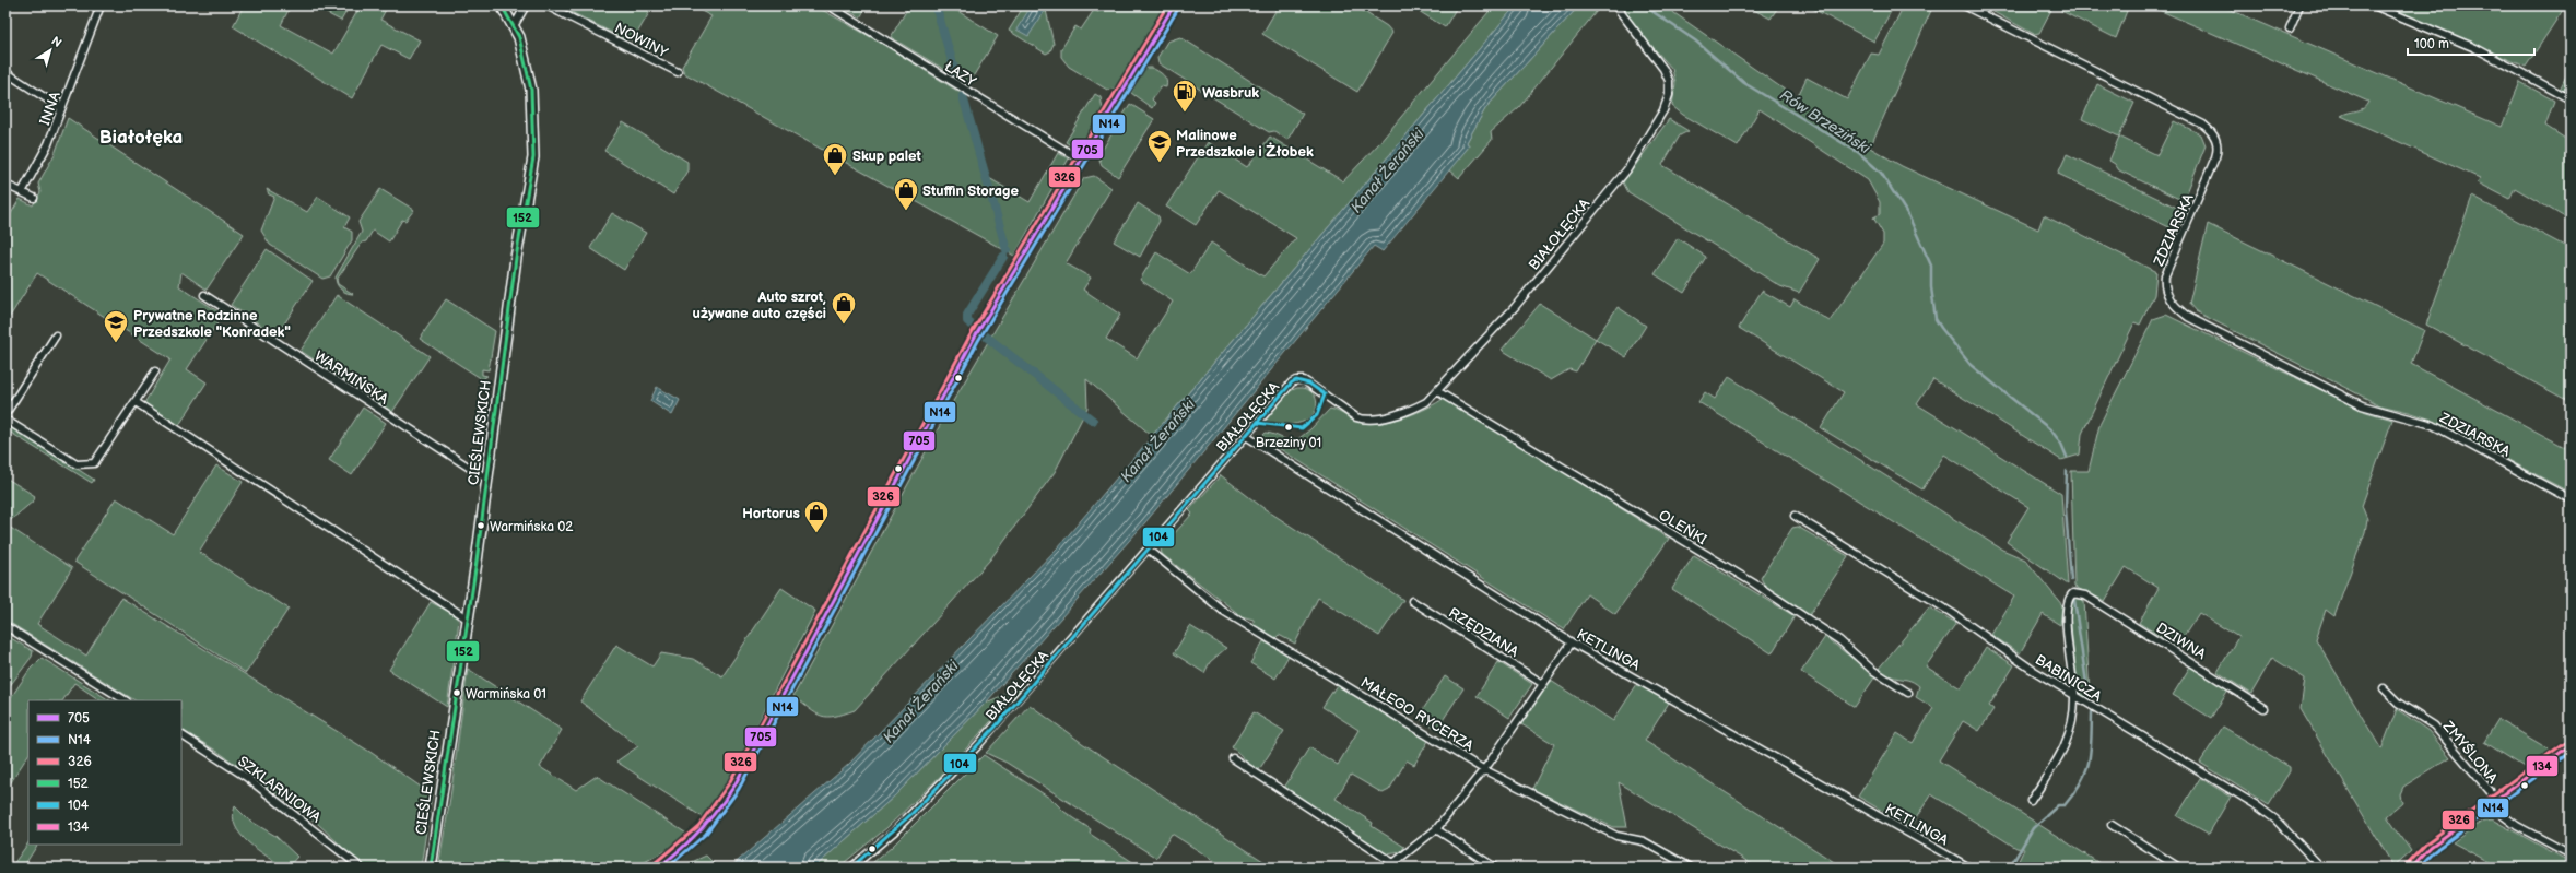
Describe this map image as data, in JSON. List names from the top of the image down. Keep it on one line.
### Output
{"streets":{"street":["NOWINY","ŁAZY","INNA","ZDZIARSKA","BIAŁOŁĘCKA","WARMIŃSKA","CIEŚLEWSKICH","OLEŃKI","RZĘDZIANA","DZIWNA","KETLINGA","BABINICZA","MAŁEGO RYCERZA","ZMYŚLONA","SZKLARNIOWA"]},"crossings":[["BIAŁOŁĘCKA","OLEŃKI"],["BIAŁOŁĘCKA","KETLINGA"],["BIAŁOŁĘCKA","MAŁEGO RYCERZA"],["WARMIŃSKA","CIEŚLEWSKICH"],["DZIWNA","BABINICZA"]],"districts":["Białołęka"],"water":["Rów Brzeziński","Kanał Żerański"],"places":{"fuel station":["Wasbruk"],"school or university":["Malinowe Przedszkole i Żłobek","Prywatne Rodzinne Przedszkole \"Konradek\""],"shop":["Skup palet","Stuffin Storage","Auto szrot, używane auto części","Hortorus"],"other":["Brzeziny 01","Warmińska 02","Warmińska 01"]},"lines":["transit line 705","transit line 326","transit line 152","transit line N14","transit line 104","transit line 134"],"legend":["705","N14","326","152","104","134"],"scale_bar":"100 m","north":"top right"}
